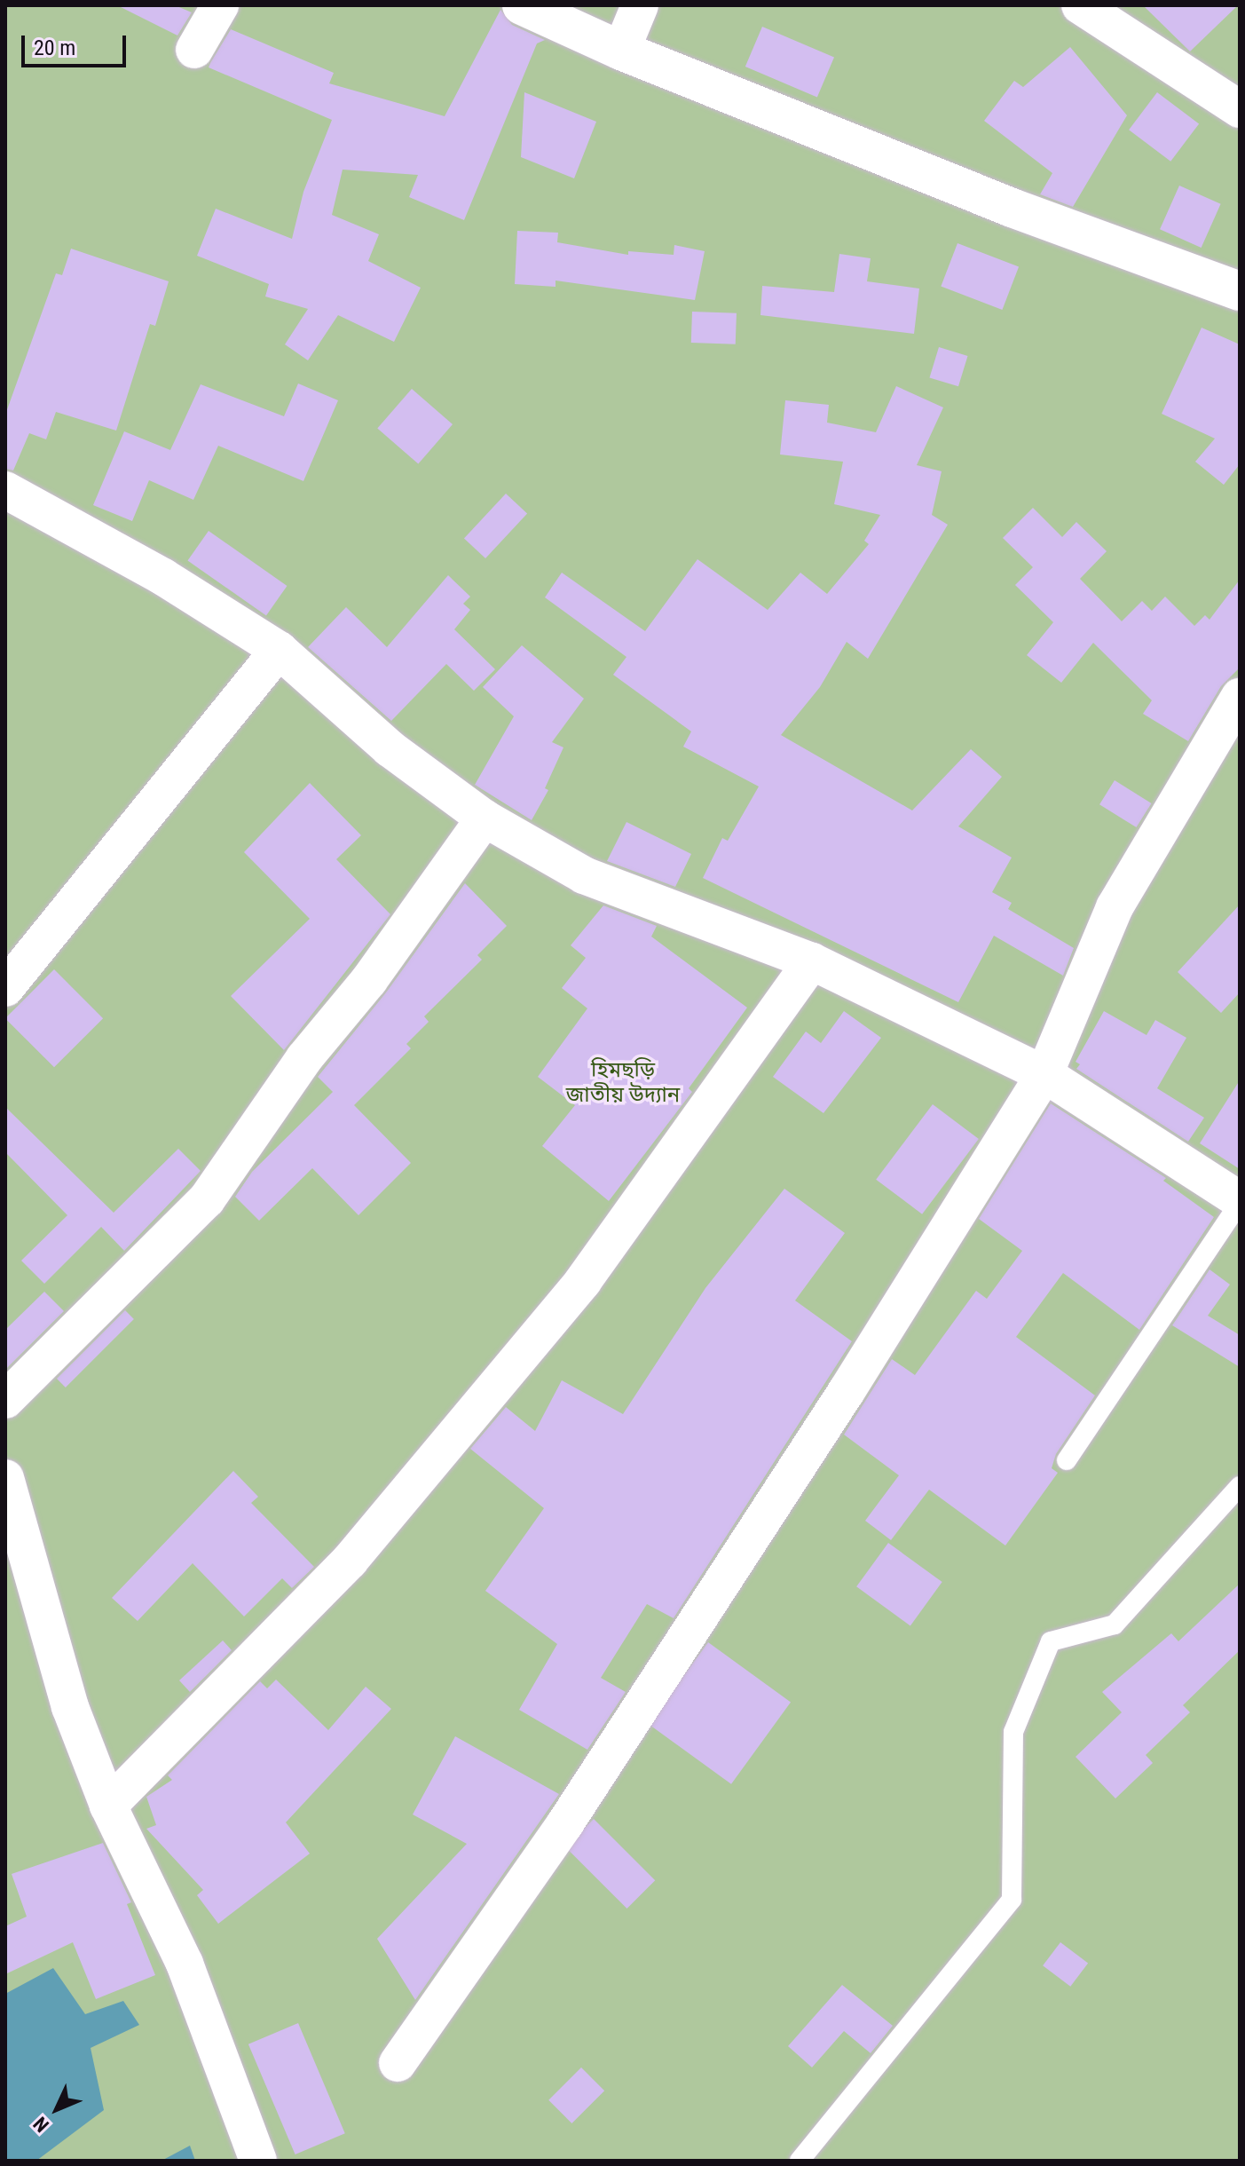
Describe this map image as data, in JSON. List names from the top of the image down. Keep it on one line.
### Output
{"parks":["হিমছড়ি জাতীয় উদ্যান"],"scale_bar":"20 m","north":"bottom left"}
